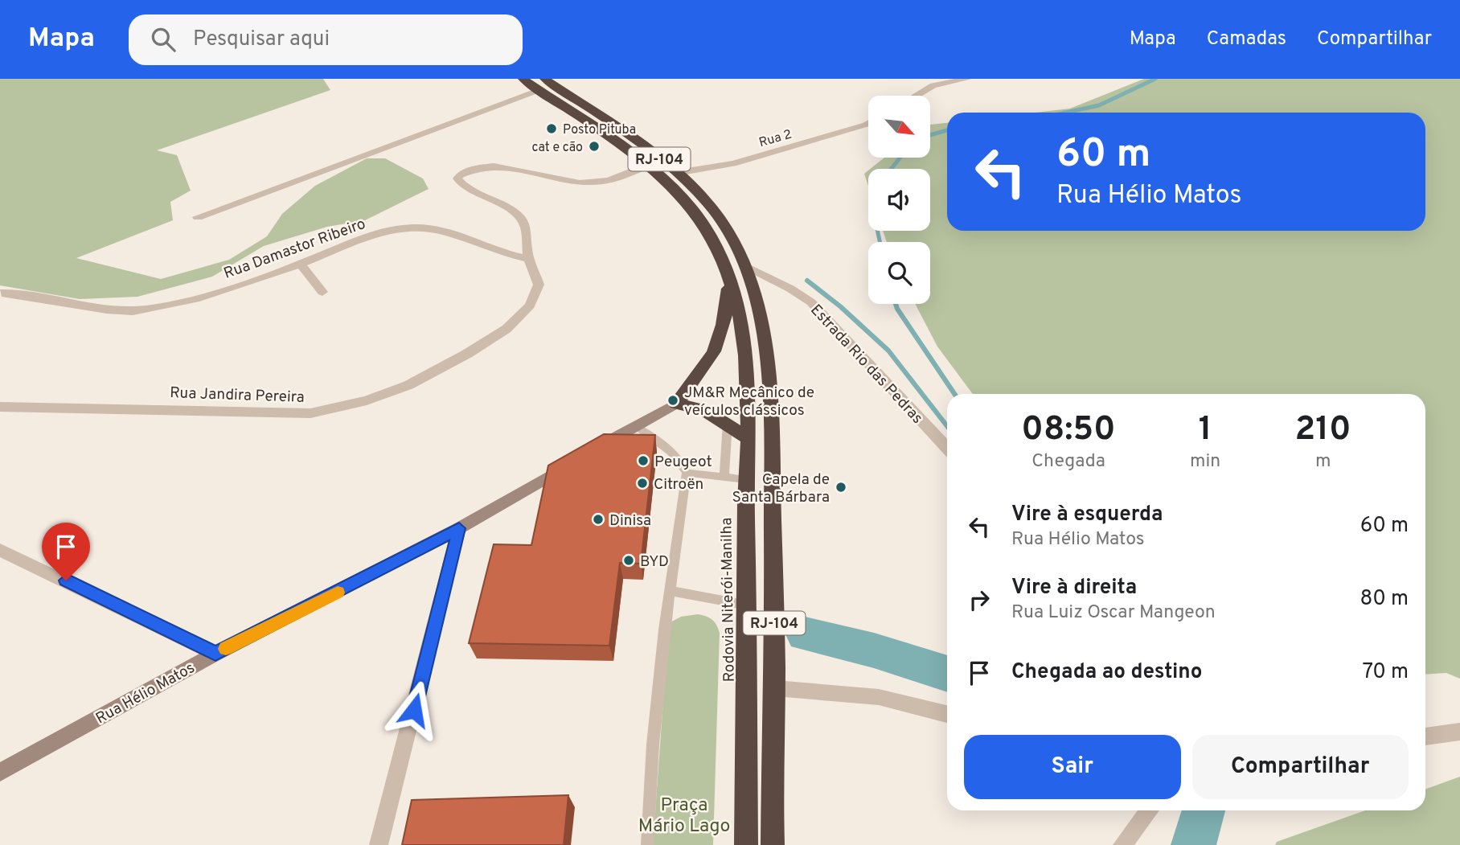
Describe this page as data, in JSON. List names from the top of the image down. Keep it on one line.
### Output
{"streets":{"highway":["RJ-104","Rodovia Niterói-Manilha"],"street":["Rua 2","Rua Damastor Ribeiro","Estrada Rio das Pedras","Rua Jandira Pereira","Rua Hélio Matos"]},"crossings":[["Rua 2","Rodovia Niterói-Manilha"],["Rua Damastor Ribeiro","Rua Jandira Pereira"],["Estrada Rio das Pedras","Rodovia Niterói-Manilha"],["Rua Jandira Pereira","Rodovia Niterói-Manilha"]],"parks":["Praça Mário Lago"],"places":["Posto Pituba","cat e cão","JM&R Mecânico de veículos clássicos","Peugeot","Citroën","Capela de Santa Bárbara","Dinisa","BYD"],"north":"bottom right","page":{"header":"Mapa","search":"Pesquisar aqui","nav":["Mapa","Camadas","Compartilhar"],"turn":["60 m","Rua Hélio Matos"],"eta":["08:50","Chegada","1","min","210","m"],"list":[{"name":"Vire à esquerda","note":"Rua Hélio Matos","value":"60 m"},{"name":"Vire à direita","note":"Rua Luiz Oscar Mangeon","value":"80 m"},{"name":"Chegada ao destino","value":"70 m"}],"buttons":["Sair","Compartilhar"]}}
